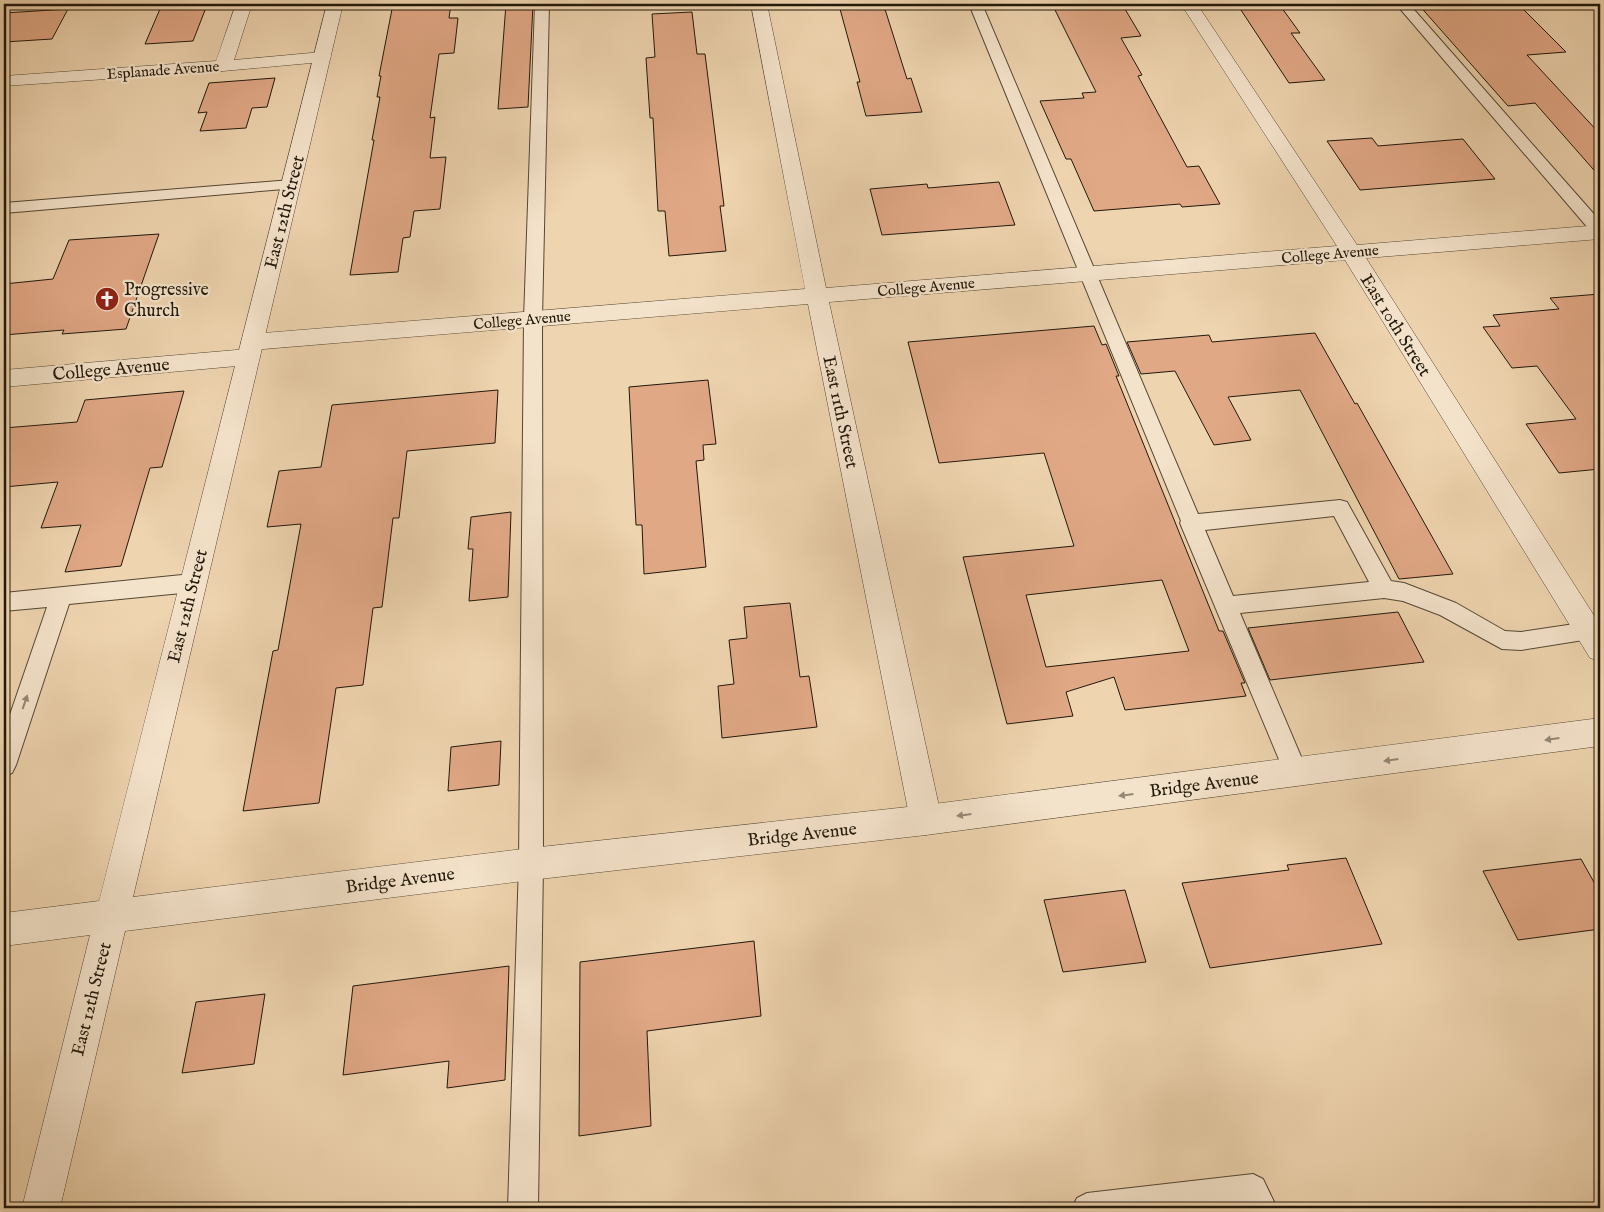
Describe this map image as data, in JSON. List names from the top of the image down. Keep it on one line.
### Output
{"streets":{"street":["Esplanade Avenue","East 12th Street","College Avenue","East 10th Street","East 11th Street","Bridge Avenue"]},"crossings":[["Esplanade Avenue","East 12th Street"],["East 12th Street","College Avenue"],["East 12th Street","Bridge Avenue"],["College Avenue","East 10th Street"],["College Avenue","East 11th Street"],["East 11th Street","Bridge Avenue"]],"one_way":["Bridge Avenue"],"places":{"church":["Progressive Church"]}}
